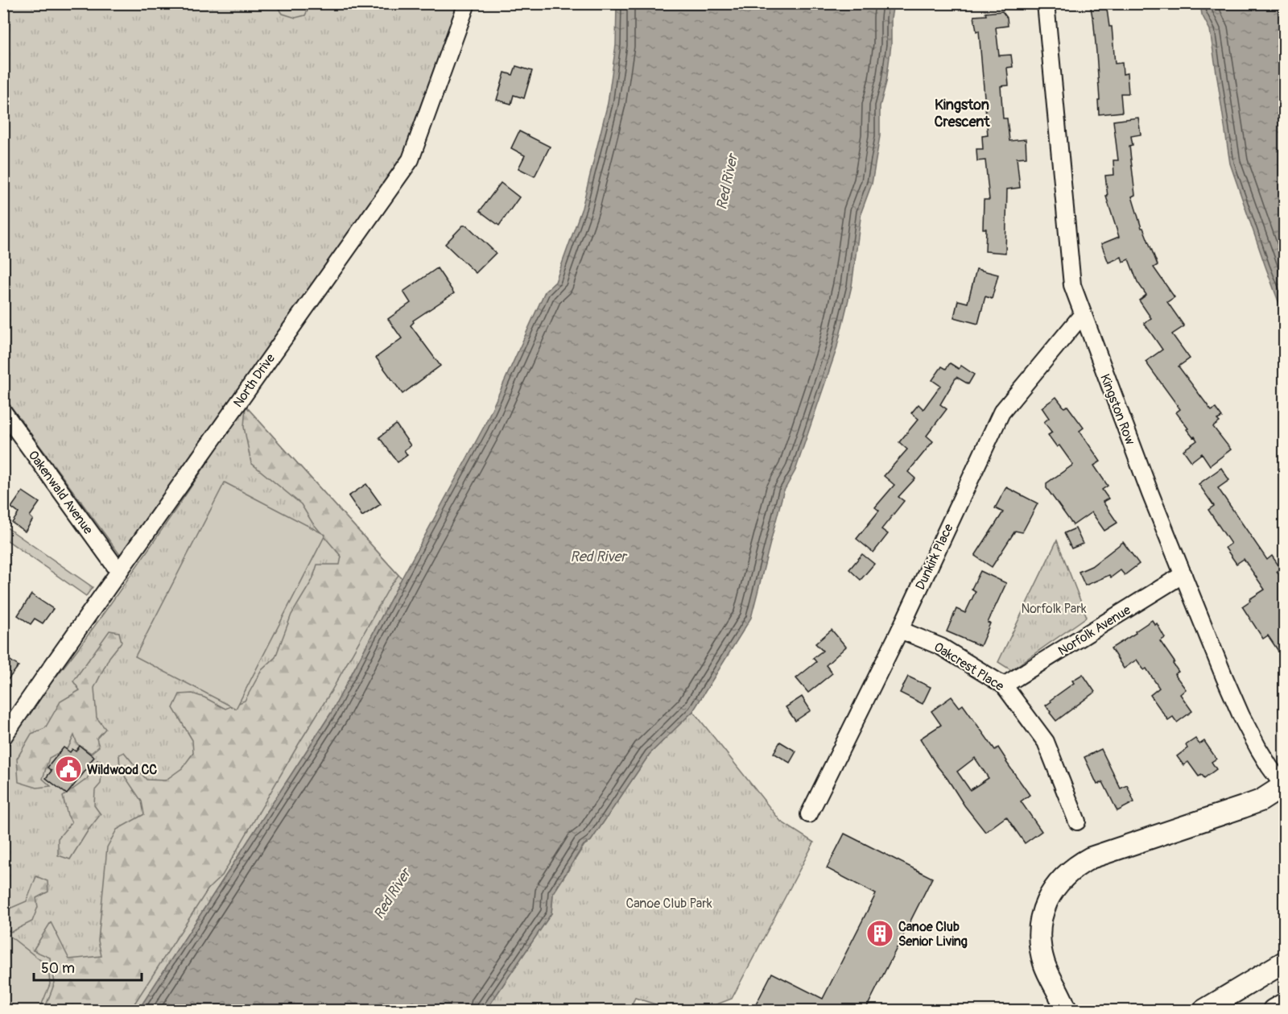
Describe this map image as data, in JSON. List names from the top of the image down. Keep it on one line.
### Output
{"streets":{"street":["North Drive","Kingston Row","Oakenwald Avenue","Dunkirk Place","Norfolk Avenue","Oakcrest Place"]},"crossings":[["North Drive","Oakenwald Avenue"],["Kingston Row","Dunkirk Place"],["Kingston Row","Norfolk Avenue"],["Dunkirk Place","Oakcrest Place"],["Norfolk Avenue","Oakcrest Place"]],"districts":["Kingston Crescent"],"water":["Red River"],"parks":["Norfolk Park","Canoe Club Park"],"places":{"public building":["Wildwood CC"],"building":["Canoe Club Senior Living"]},"scale_bar":"50 m"}
